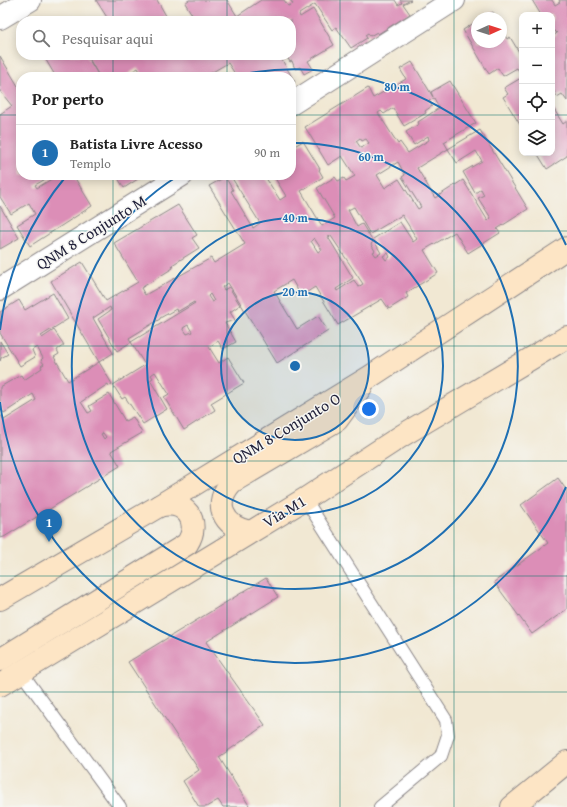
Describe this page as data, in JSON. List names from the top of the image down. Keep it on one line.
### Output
{"streets":{"main road":["QNM 8 Conjunto O","Via M1"],"street":["QNM 8 Conjunto M"]},"north":"right","page":{"map_buttons":["+","−"],"search":"Pesquisar aqui","heading":"Por perto","list":[{"mark":"1","name":"Batista Livre Acesso","note":"Templo","value":"90 m"}],"pins":"1"},"rings":["80 m","60 m","40 m","20 m"]}
